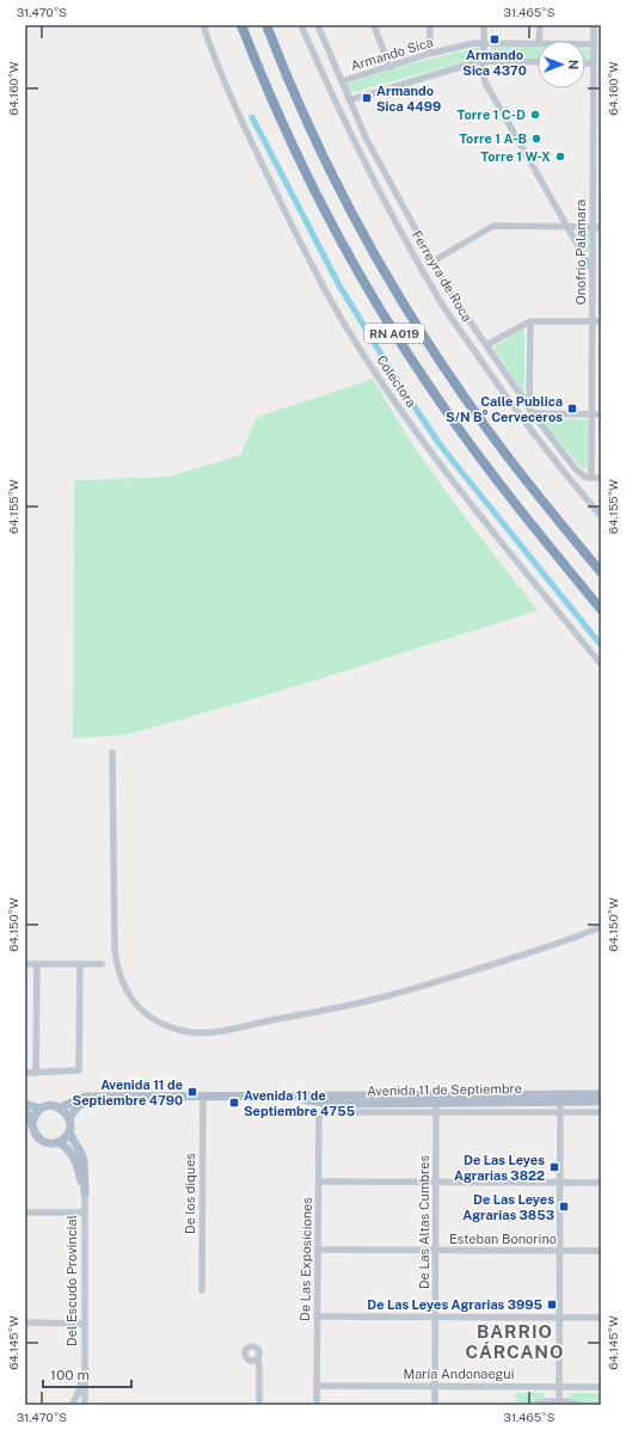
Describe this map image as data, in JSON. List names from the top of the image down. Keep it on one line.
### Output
{"streets":{"highway":["RN A019"],"main road":["Avenida 11 de Septiembre"],"street":["Armando Sica","Onofrio Palamara","Ferreyra de Roca","Colectora","De los diques","De Las Altas Cumbres","Esteban Bonorino","De Las Exposiciones","Del Escudo Provincial","María Andonaegui"]},"crossings":[["Armando Sica","Onofrio Palamara"],["Armando Sica","Ferreyra de Roca"],["Avenida 11 de Septiembre","De los diques"],["Avenida 11 de Septiembre","De Las Altas Cumbres"],["Avenida 11 de Septiembre","De Las Exposiciones"],["De Las Altas Cumbres","Esteban Bonorino"],["De Las Altas Cumbres","De Las Exposiciones"],["De Las Altas Cumbres","María Andonaegui"],["Esteban Bonorino","De Las Exposiciones"],["De Las Exposiciones","María Andonaegui"]],"districts":["BARRIO CÁRCANO"],"places":{"transit":["Armando Sica 4370","Armando Sica 4499","Calle Publica S/N B° Cerveceros","Avenida 11 de Septiembre 4790","Avenida 11 de Septiembre 4755","De Las Leyes Agrarias 3822","De Las Leyes Agrarias 3853","De Las Leyes Agrarias 3995"],"other":["Torre 1 C-D","Torre 1 A-B","Torre 1 W-X"]},"scale_bar":"100 m","north":"right","coordinates":["31.470°S","31.465°S","64.160°W","64.155°W","64.150°W","64.145°W"]}
